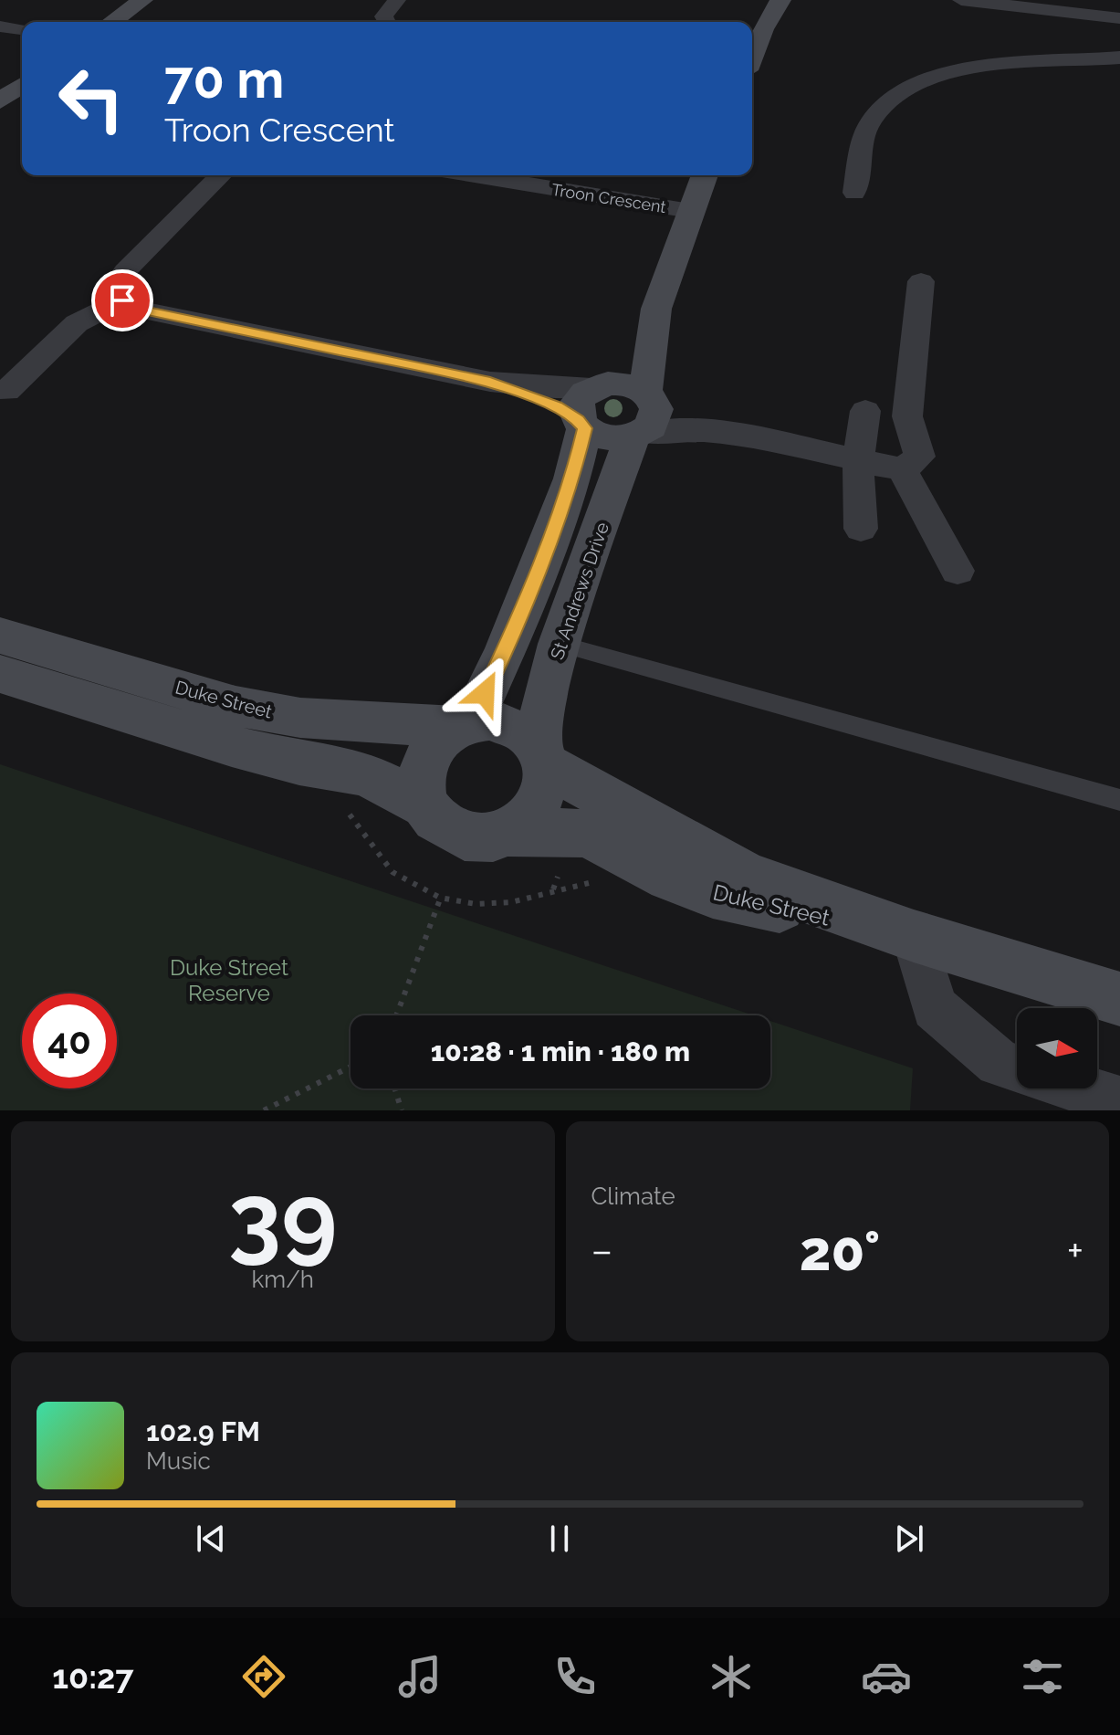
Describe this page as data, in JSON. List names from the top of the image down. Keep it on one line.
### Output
{"streets":{"street":["Troon Crescent","St Andrews Drive","Duke Street"]},"crossings":[["Troon Crescent","St Andrews Drive"],["St Andrews Drive","Duke Street"]],"parks":["Duke Street Reserve"],"north":"right","page":{"turn":["70 m","Troon Crescent"],"limit":"40","trip":"10:28 · 1 min · 180 m","tile":[["39","km/h"],"Climate"],"heat":["−","20°","+"],"song":["102.9 FM","Music"],"tabs":"10:27"}}
